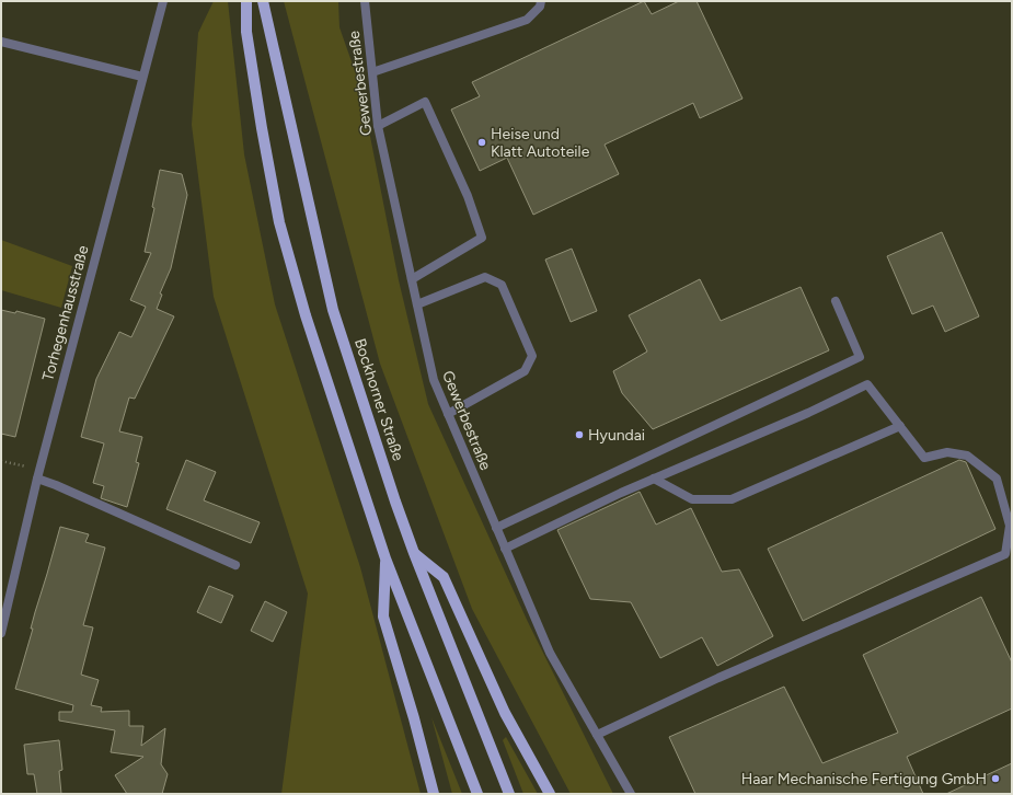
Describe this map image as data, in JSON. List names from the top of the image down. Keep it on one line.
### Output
{"streets":{"main road":["Bockhorner Straße"],"street":["Gewerbestraße","Torhegenhausstraße"]},"places":["Heise und Klatt Autoteile","Hyundai","Haar Mechanische Fertigung GmbH"]}
